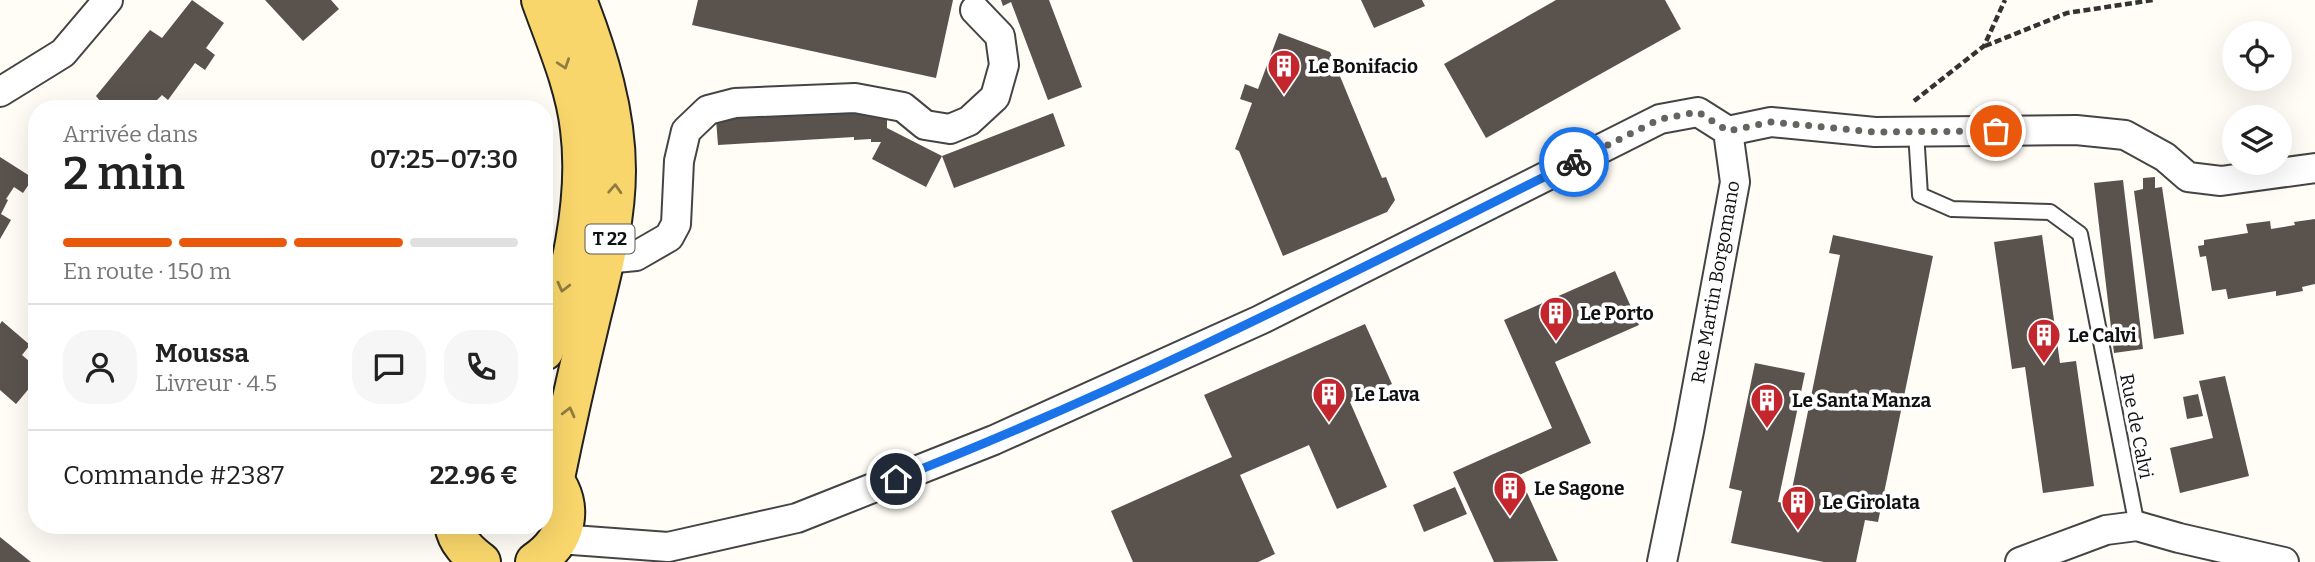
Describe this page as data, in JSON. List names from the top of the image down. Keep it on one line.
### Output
{"streets":{"main road":["T 22"],"street":["Rue Martin Borgomano"],"lane":["Rue de Calvi"]},"places":{"building":["Le Bonifacio","Le Porto","Le Calvi","Le Lava","Le Santa Manza","Le Sagone","Le Girolata"]},"page":{"heading":["2 min","Arrivée dans","07:25–07:30"],"panel":["Moussa","Livreur · 4.5","Commande #2387","22.96 €"],"bar":"En route · 150 m"}}
